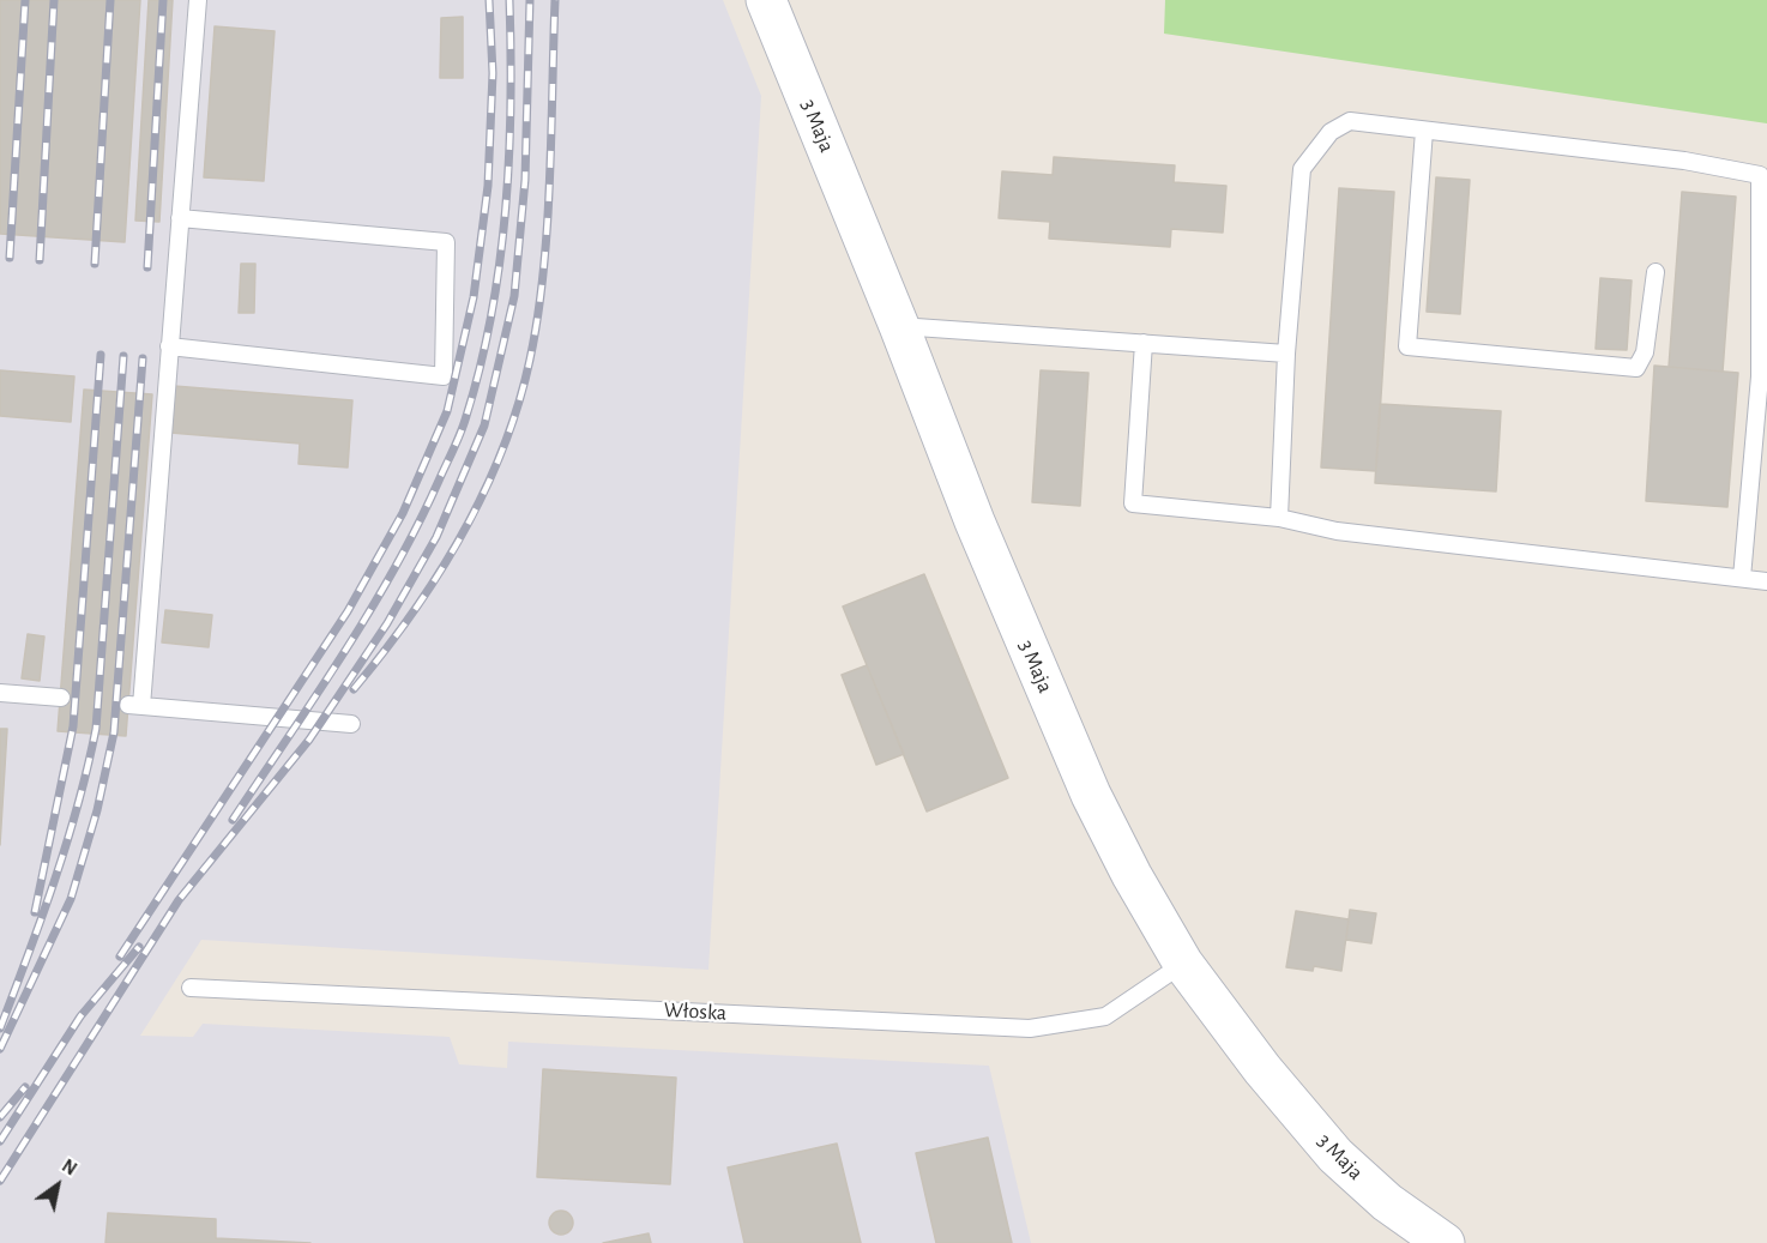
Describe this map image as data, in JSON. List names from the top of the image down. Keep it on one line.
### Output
{"streets":{"street":["3 Maja"],"lane":["Włoska"]},"crossings":[["3 Maja","Włoska"]],"north":"top right"}
